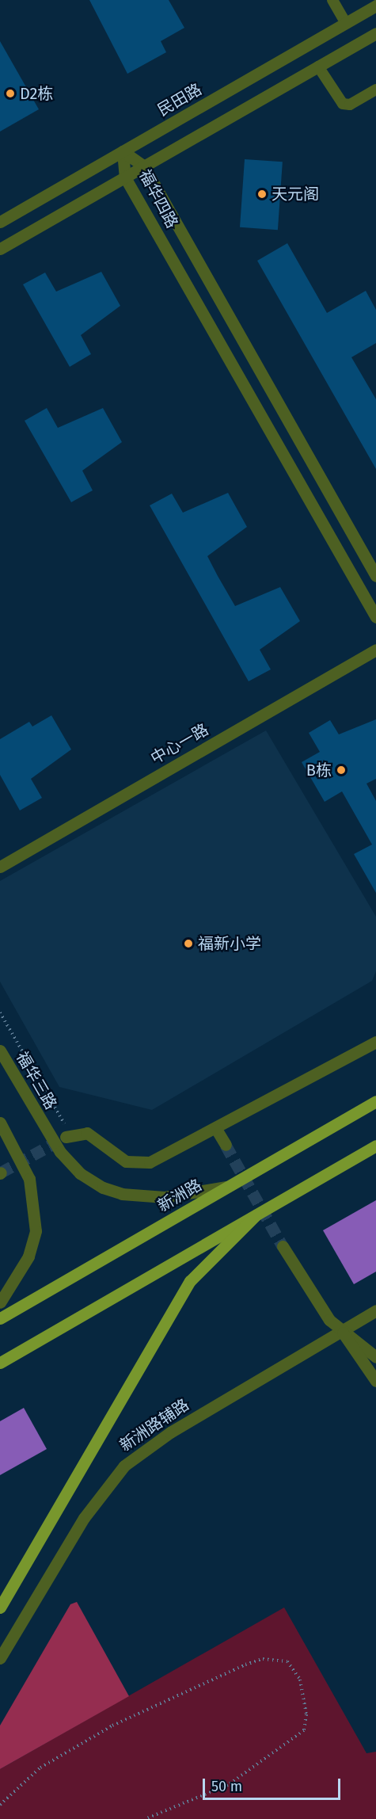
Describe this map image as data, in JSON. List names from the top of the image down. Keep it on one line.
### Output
{"streets":{"main road":["新洲路"],"street":["民田路","福华四路","中心一路","福华三路","新洲路辅路"]},"crossings":[["民田路","福华四路"],["福华三路","新洲路"]],"places":["D2栋","天元阁","B栋","福新小学"],"scale_bar":"50 m"}
